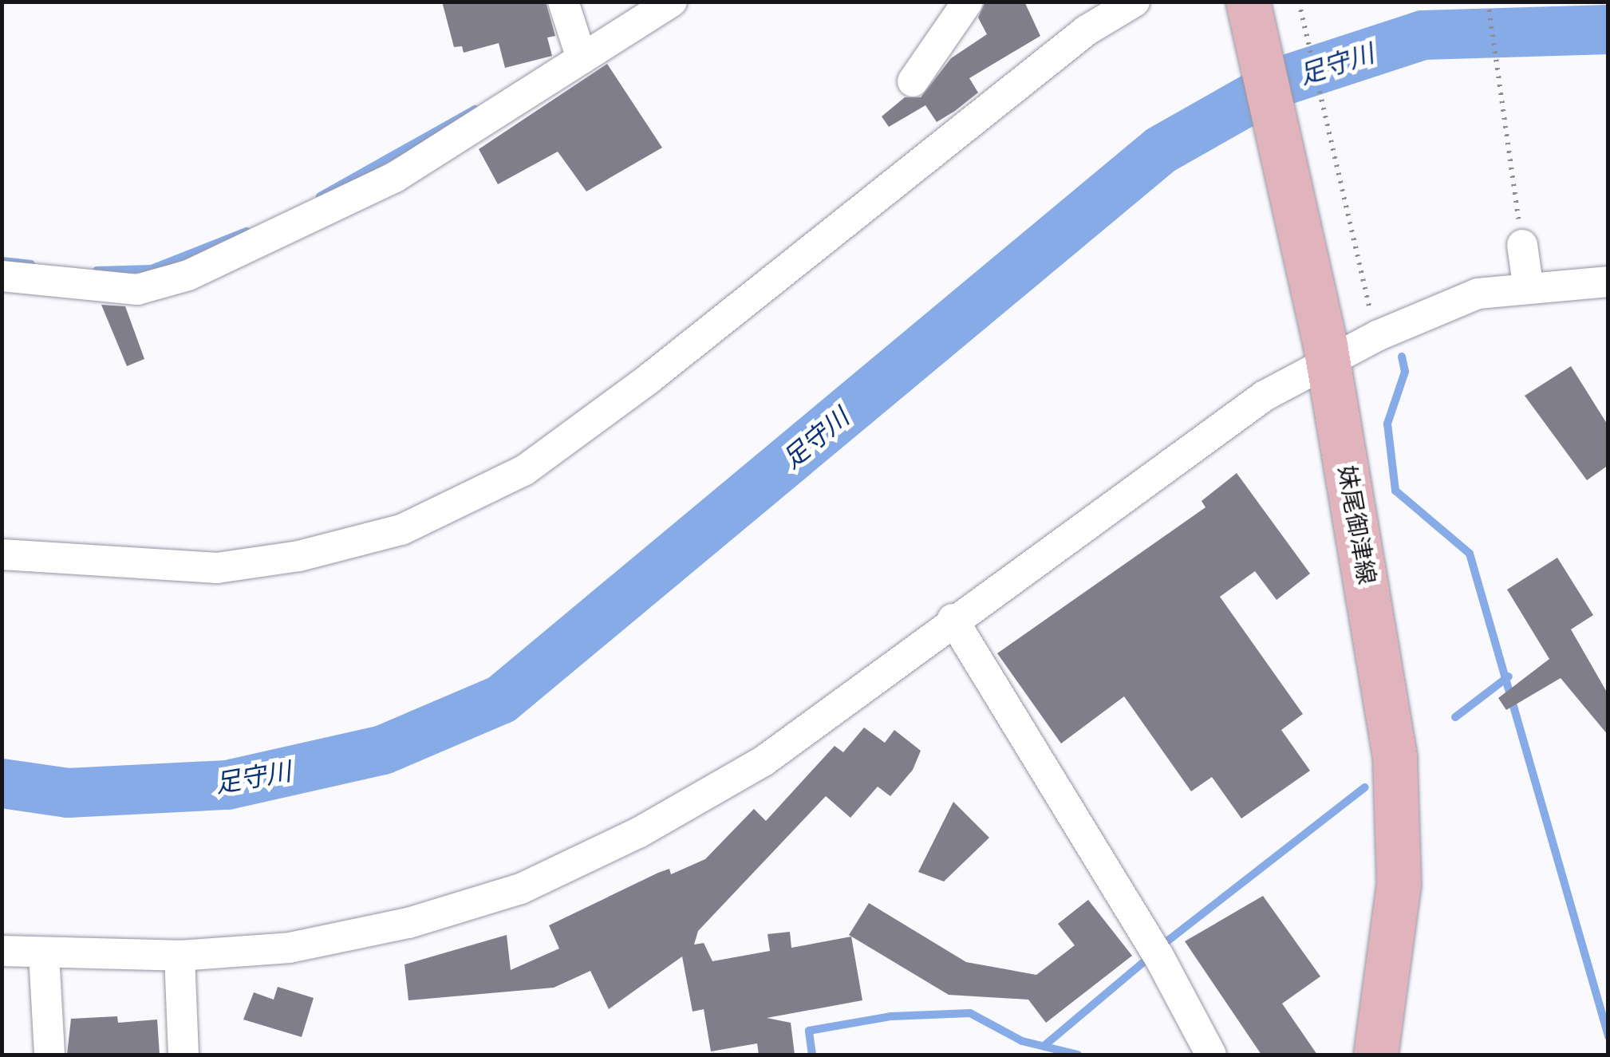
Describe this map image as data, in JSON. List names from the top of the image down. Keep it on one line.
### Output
{"streets":{"main road":["妹尾御津線"]},"water":["足守川"]}
